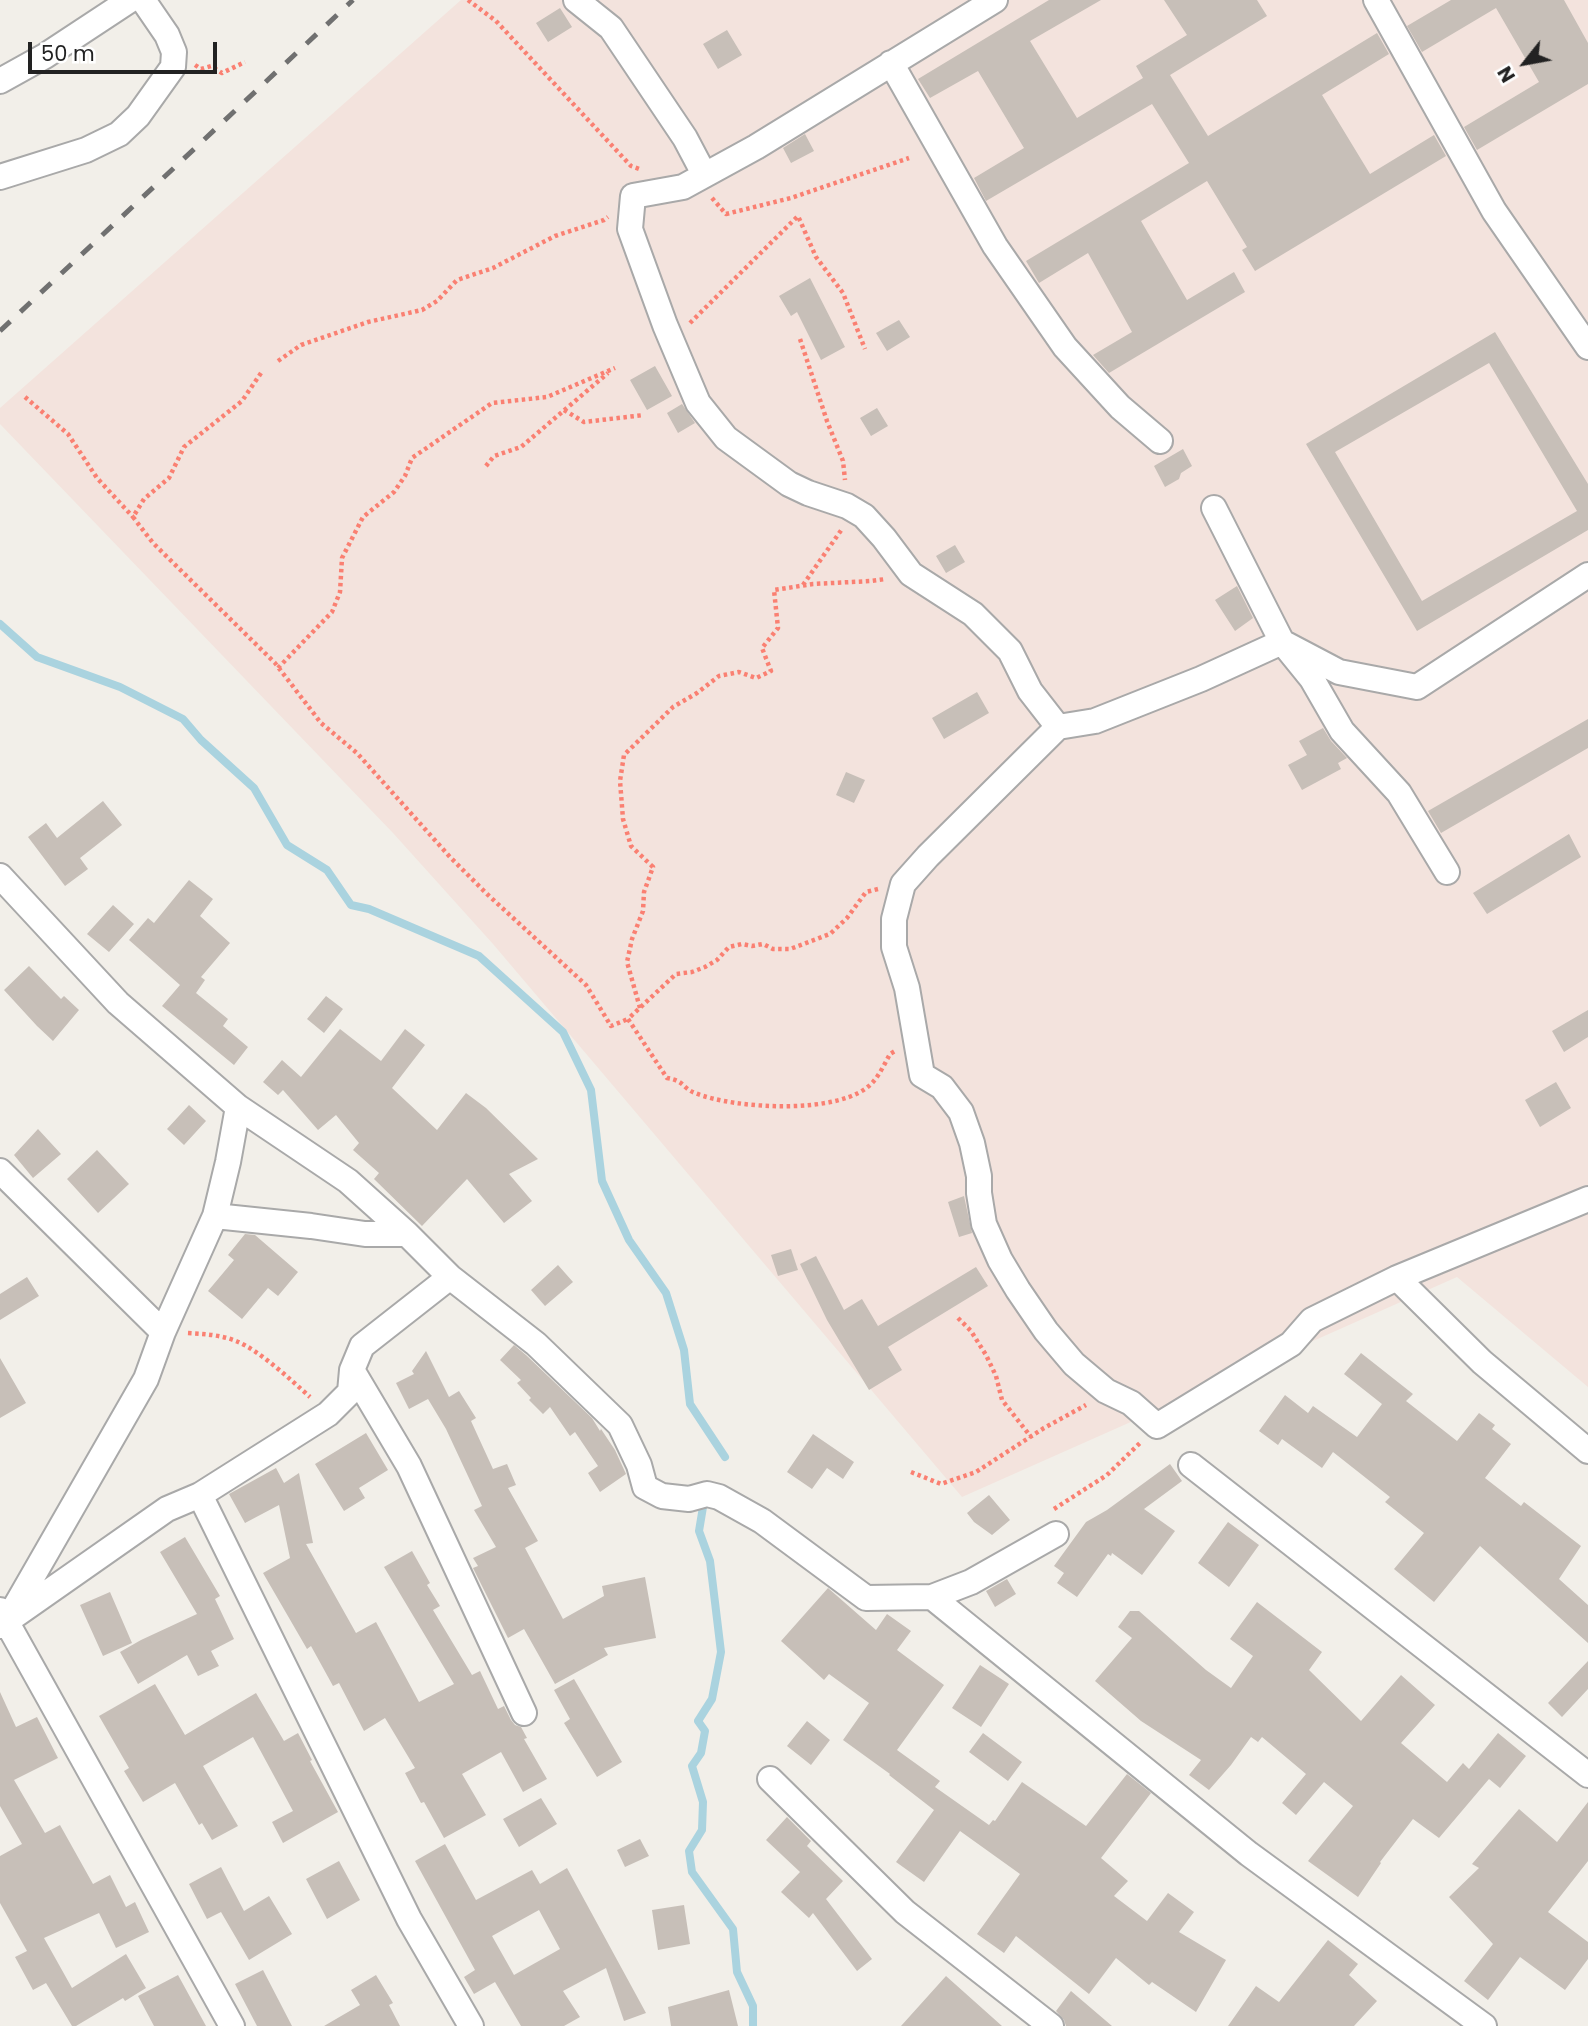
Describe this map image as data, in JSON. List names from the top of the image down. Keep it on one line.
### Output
{"scale_bar":"50 m","north":"bottom left"}
